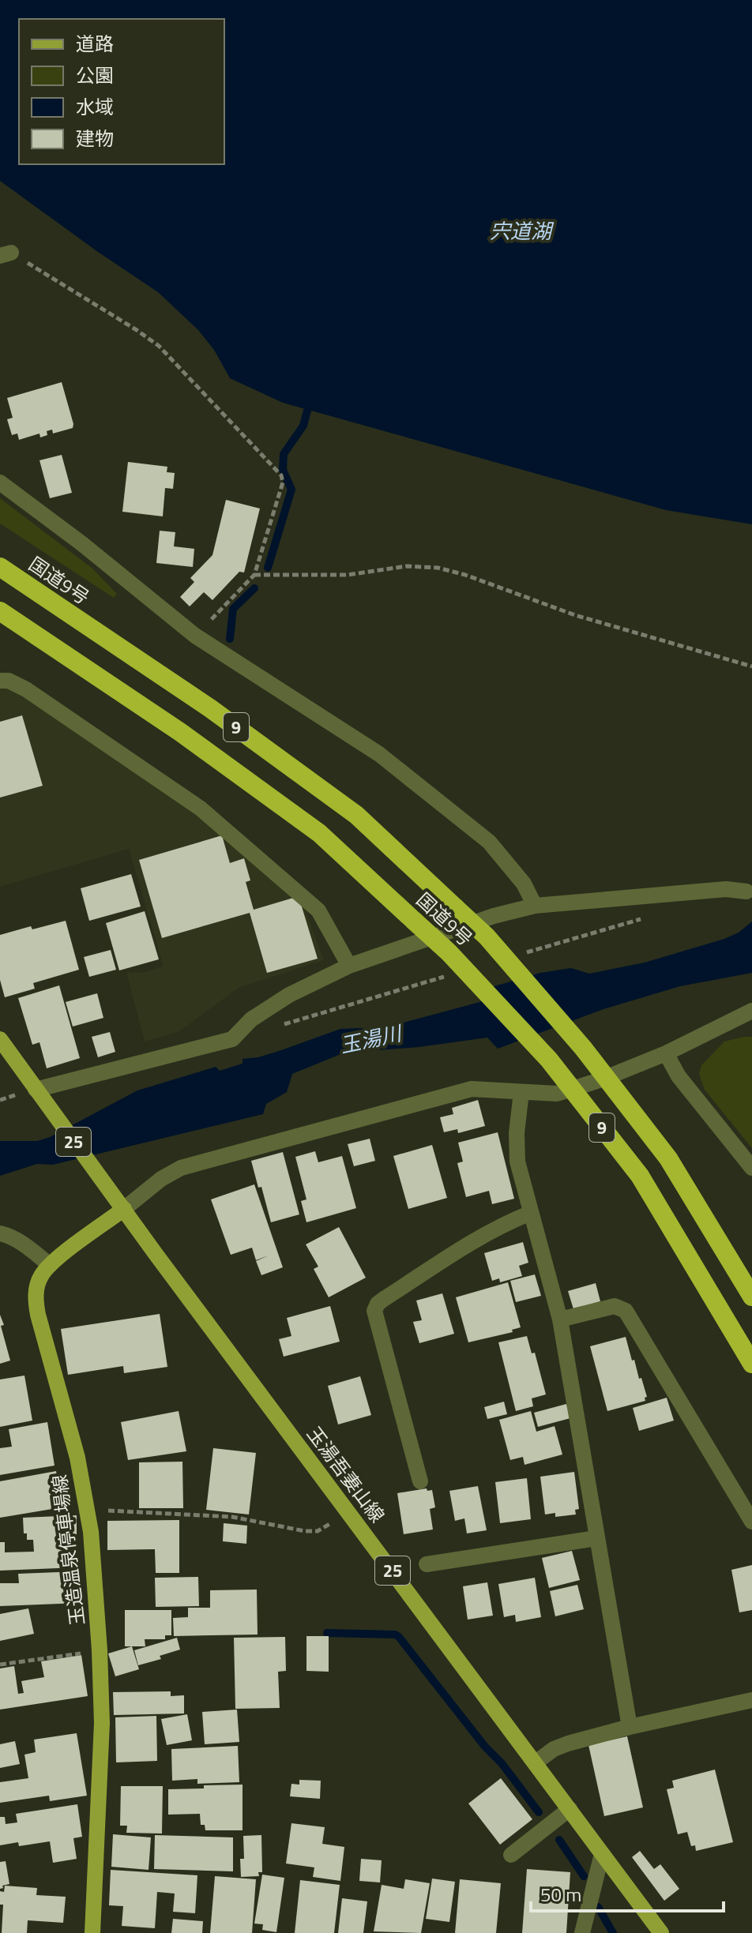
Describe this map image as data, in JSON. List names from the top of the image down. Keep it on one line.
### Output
{"streets":{"highway":["国道9号","9"],"main road":["25","玉湯吾妻山線","玉造温泉停車場線"]},"crossings":[["玉湯吾妻山線","玉造温泉停車場線"]],"water":["宍道湖","玉湯川"],"legend":["道路","公園","水域","建物"],"scale_bar":"50 m"}
